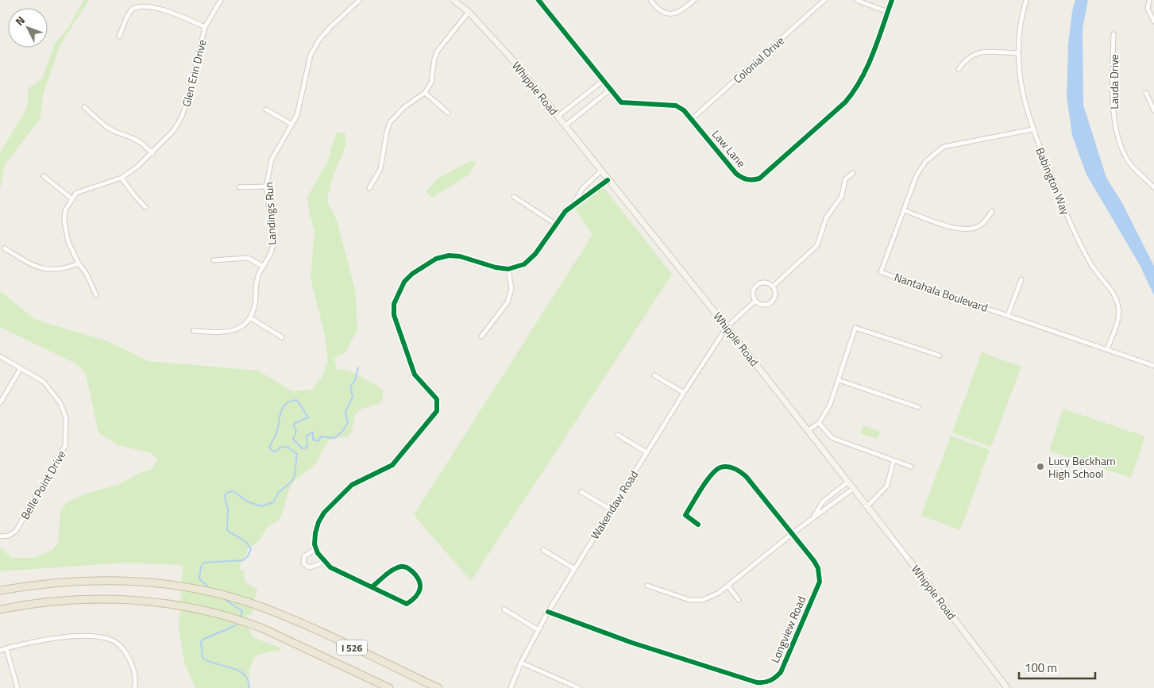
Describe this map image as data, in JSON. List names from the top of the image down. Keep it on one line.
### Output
{"streets":{"highway":["I 526"],"main road":["Whipple Road"],"street":["Colonial Drive","Glen Erin Drive","Lauda Drive","Law Lane","Babington Way","Landings Run","Nantahala Boulevard","Belle Point Drive","Wakendaw Road","Longview Road"]},"crossings":[["Colonial Drive","Law Lane"],["Whipple Road","Wakendaw Road"],["Babington Way","Nantahala Boulevard"],["Wakendaw Road","Longview Road"]],"places":["Lucy Beckham High School"],"scale_bar":"100 m","north":"top left"}
